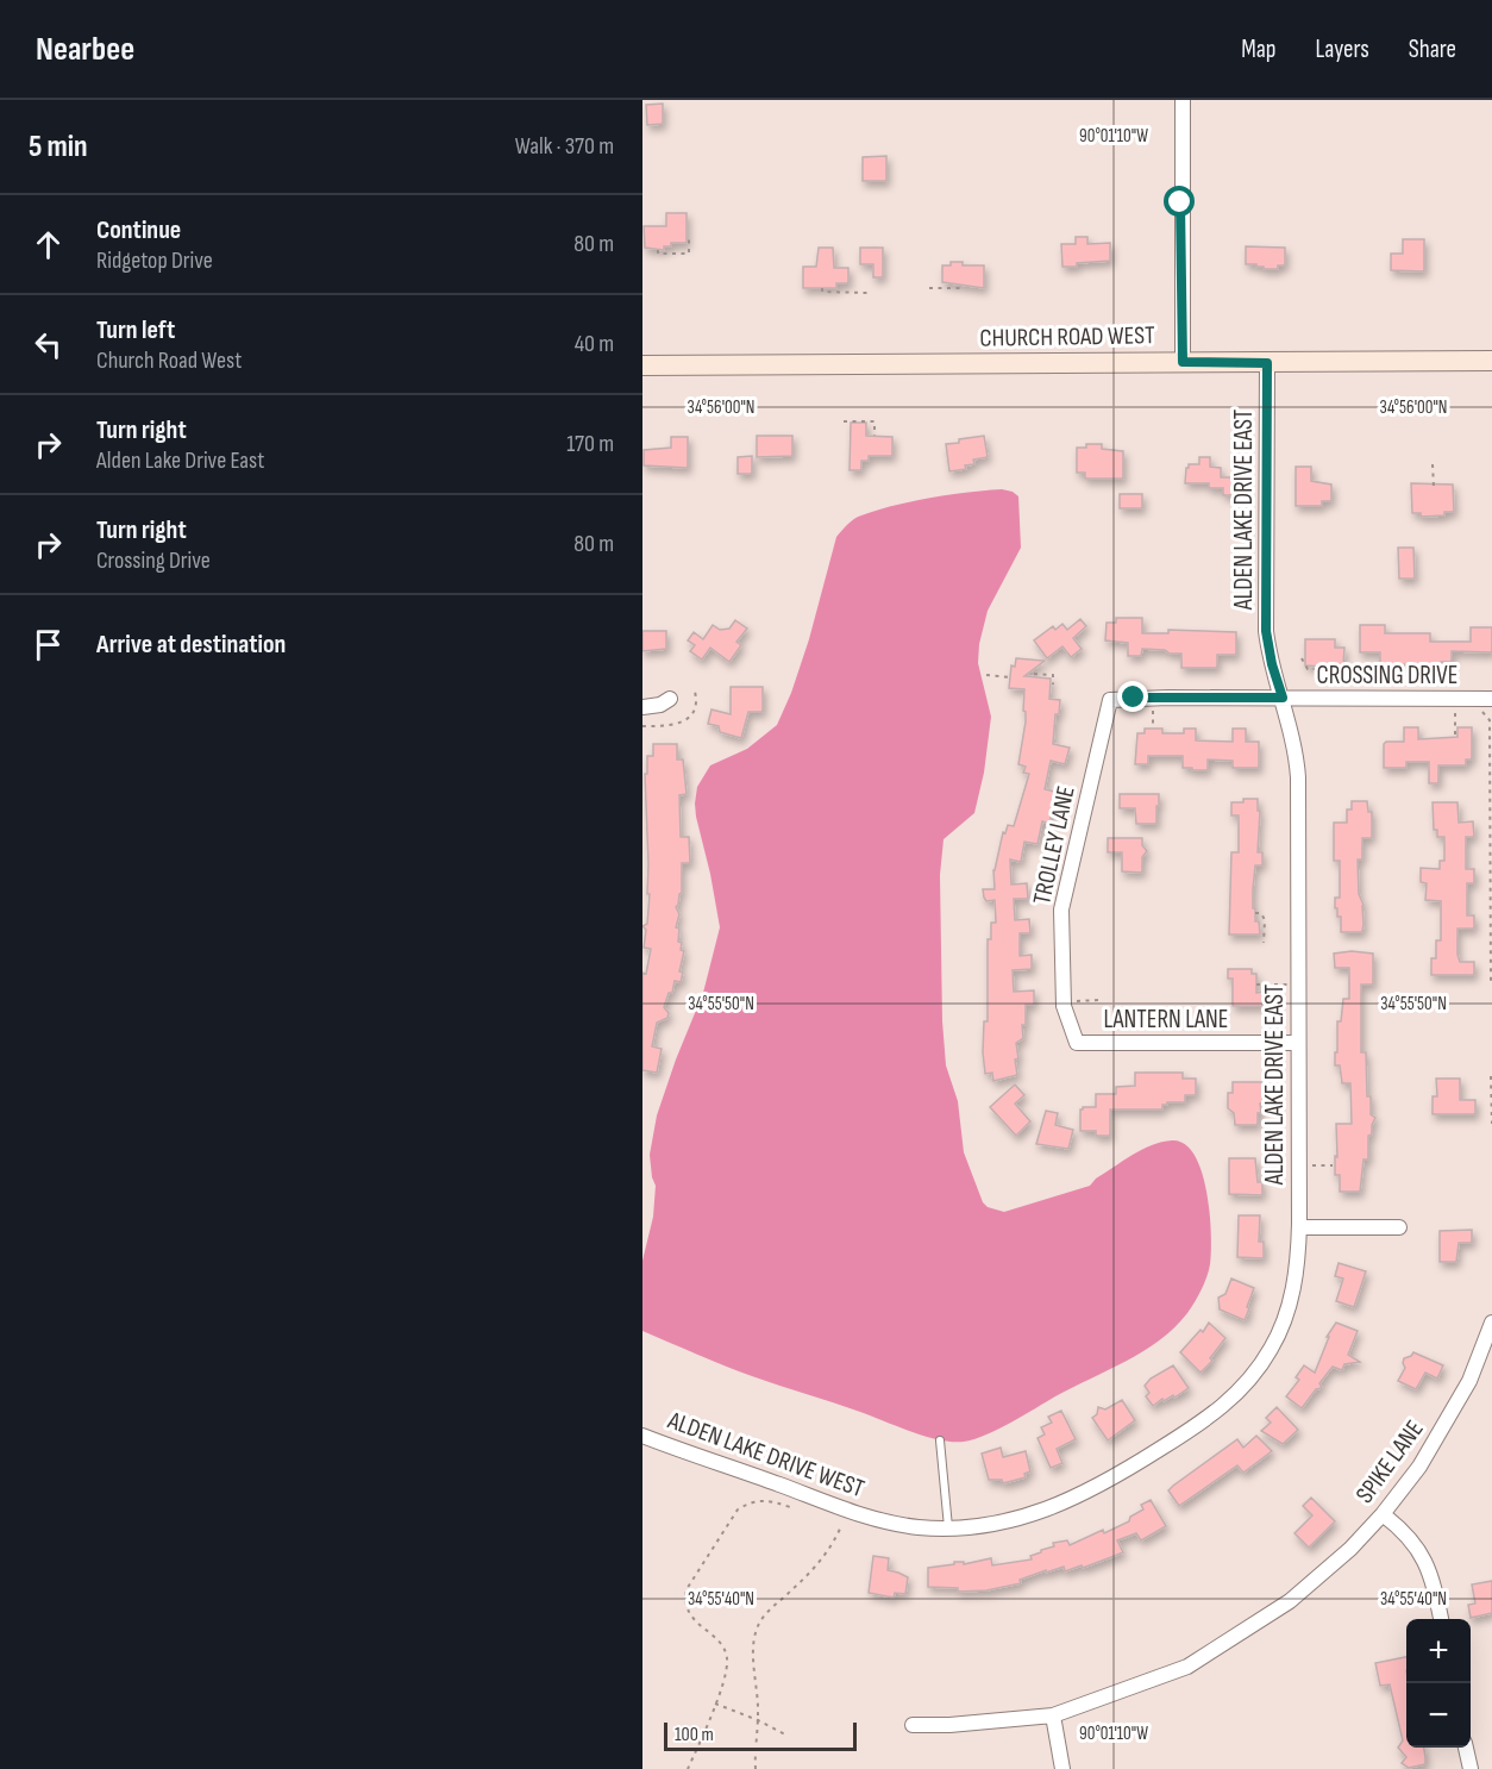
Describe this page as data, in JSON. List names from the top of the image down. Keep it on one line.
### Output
{"streets":{"street":["CHURCH ROAD WEST","ALDEN LAKE DRIVE EAST","CROSSING DRIVE","TROLLEY LANE","LANTERN LANE","ALDEN LAKE DRIVE WEST","SPIKE LANE"]},"crossings":[["CHURCH ROAD WEST","ALDEN LAKE DRIVE EAST"],["ALDEN LAKE DRIVE EAST","CROSSING DRIVE"],["ALDEN LAKE DRIVE EAST","LANTERN LANE"],["ALDEN LAKE DRIVE EAST","ALDEN LAKE DRIVE WEST"],["CROSSING DRIVE","TROLLEY LANE"],["TROLLEY LANE","LANTERN LANE"]],"scale_bar":"100 m","page":{"header":"Nearbee","nav":["Map","Layers","Share"],"heading":["5 min","Walk · 370 m"],"list":[["Continue","Ridgetop Drive","80 m"],["Turn left","Church Road West","40 m"],["Turn right","Alden Lake Drive East","170 m"],["Turn right","Crossing Drive","80 m"],"Arrive at destination"],"map_buttons":["+","−"],"scale":"100 m"},"coordinates":["90°01'10\"W","34°56'00\"N","34°55'50\"N","34°55'40\"N"]}
